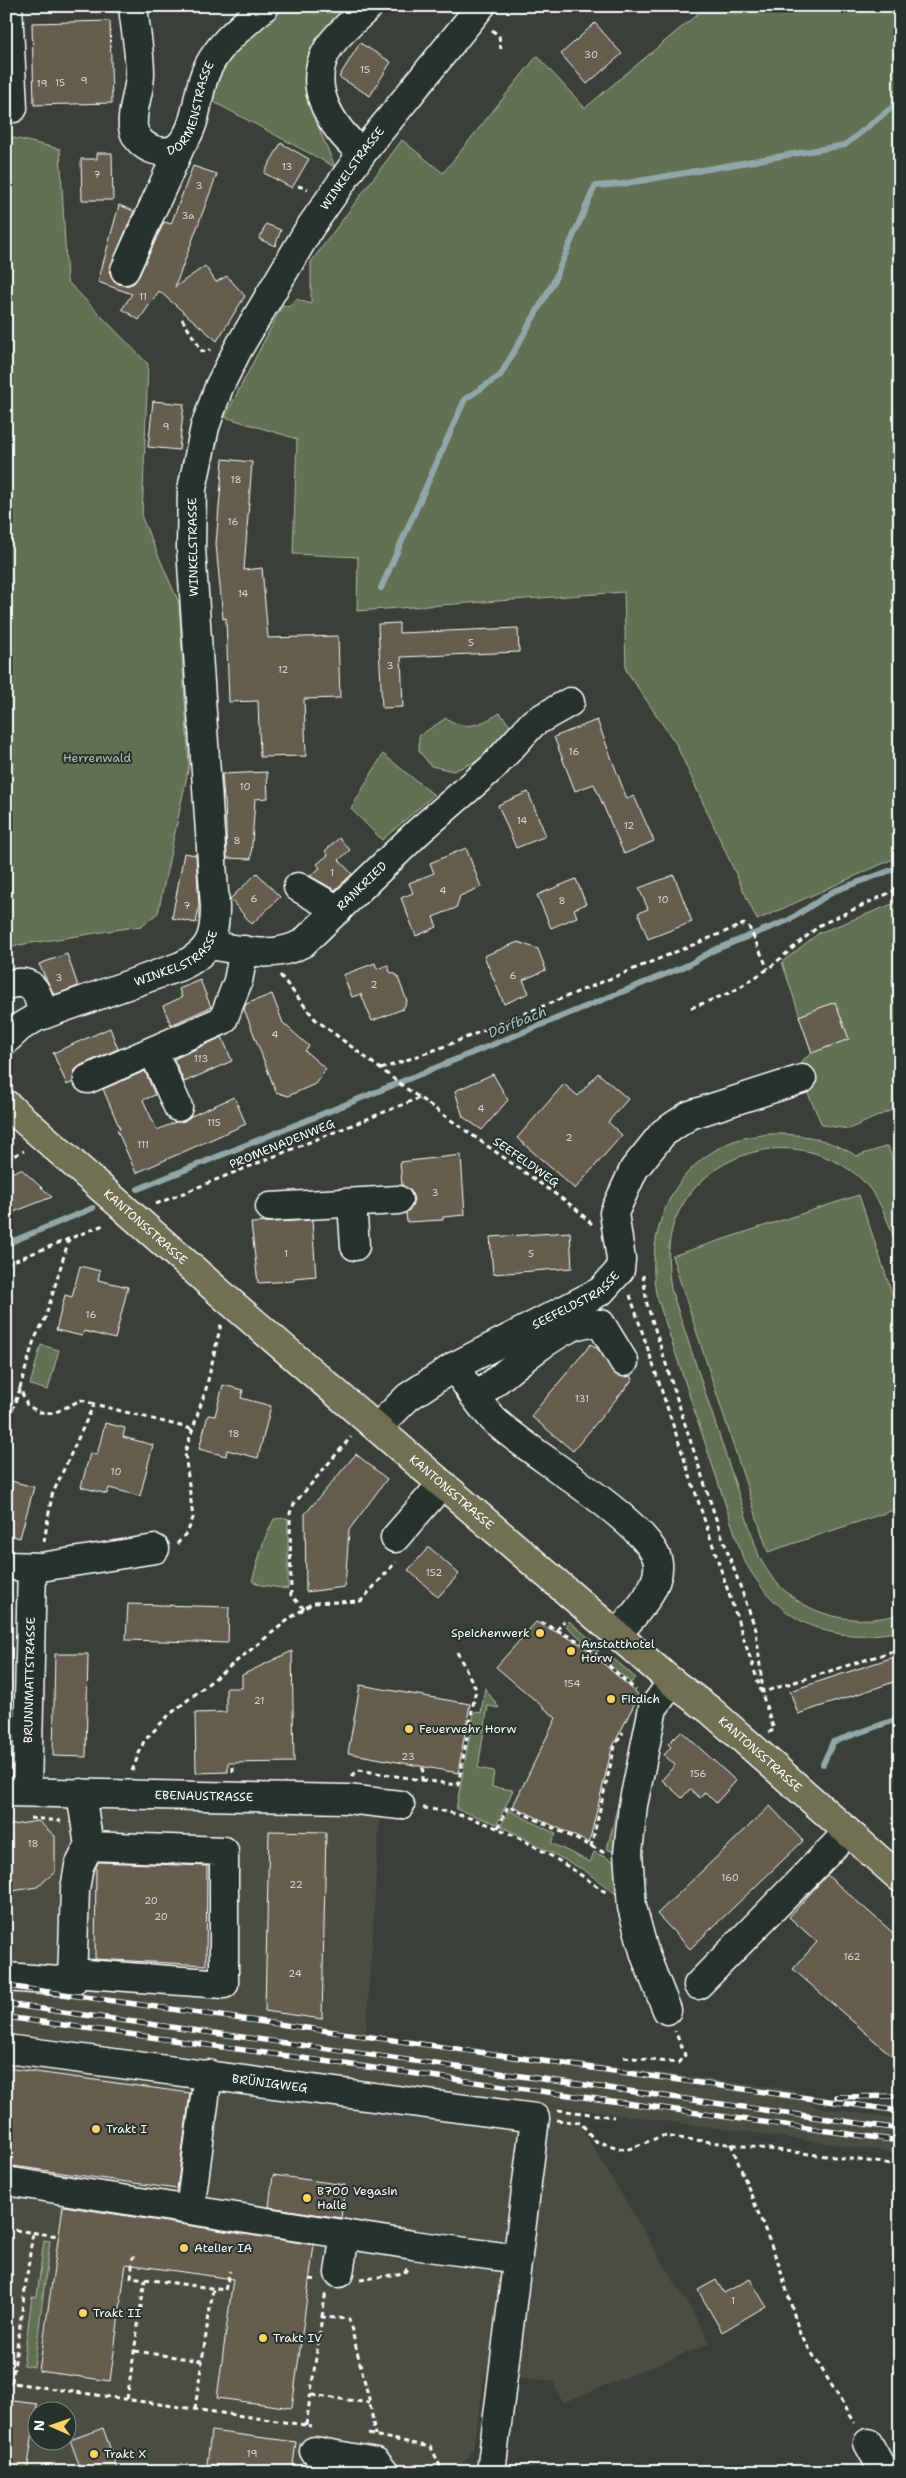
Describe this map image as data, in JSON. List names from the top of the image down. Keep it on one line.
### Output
{"streets":{"main road":["KANTONSSTRASSE"],"street":["DORMENSTRASSE","WINKELSTRASSE","RANKRIED","SEEFELDSTRASSE","BRUNNMATTSTRASSE","EBENAUSTRASSE","BRÜNIGWEG"],"path":["PROMENADENWEG","SEEFELDWEG"]},"crossings":[["WINKELSTRASSE","RANKRIED"],["PROMENADENWEG","SEEFELDWEG"],["SEEFELDWEG","SEEFELDSTRASSE"],["KANTONSSTRASSE","SEEFELDSTRASSE"],["BRUNNMATTSTRASSE","EBENAUSTRASSE"]],"water":["Dorfbach"],"parks":["Herrenwald"],"places":["Speichenwerk","Anstatthotel Horw","Fitdich","Feuerwehr Horw","Trakt I","B700 Vegasin Halle","Atelier IA","Trakt II","Trakt IV","Trakt X"],"house_numbers":["30","15","9","15","19","13","7","3","3a","11","9","18","16","14","5","3","12","16","10","14","12","8","1","4","6","10","8","7","6","3","2","4","113","4","115","2","111","3","1","5","16","131","18","10","152","154","21","23","156","18","160","22","20","20","162","24","1","19"],"north":"left"}
